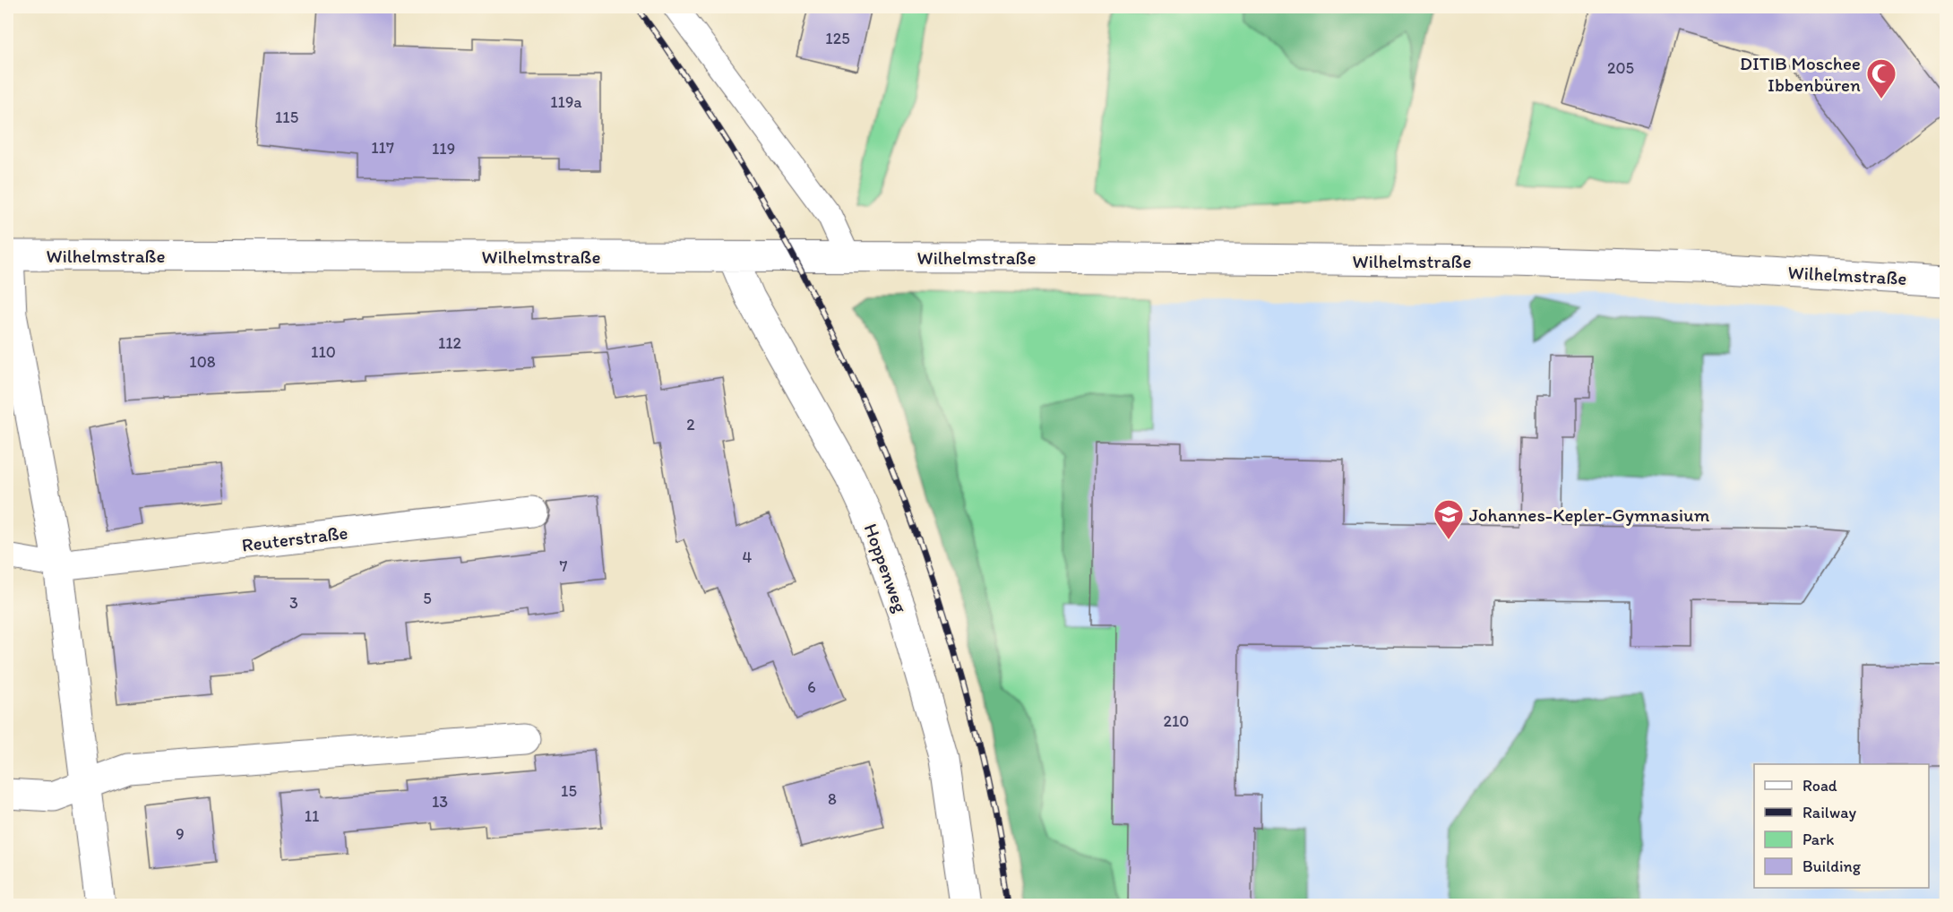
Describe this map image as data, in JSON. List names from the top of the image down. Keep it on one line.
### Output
{"streets":{"street":["Wilhelmstraße","Reuterstraße","Hoppenweg"]},"crossings":[["Wilhelmstraße","Hoppenweg"]],"places":{"mosque":["DITIB Moschee Ibbenbüren"],"school or university":["Johannes-Kepler-Gymnasium"]},"house_numbers":["125","205","119a","115","117","119","112","110","108","2","4","7","5","3","6","210","15","8","13","11","9"],"legend":["Road","Railway","Park","Building"]}
